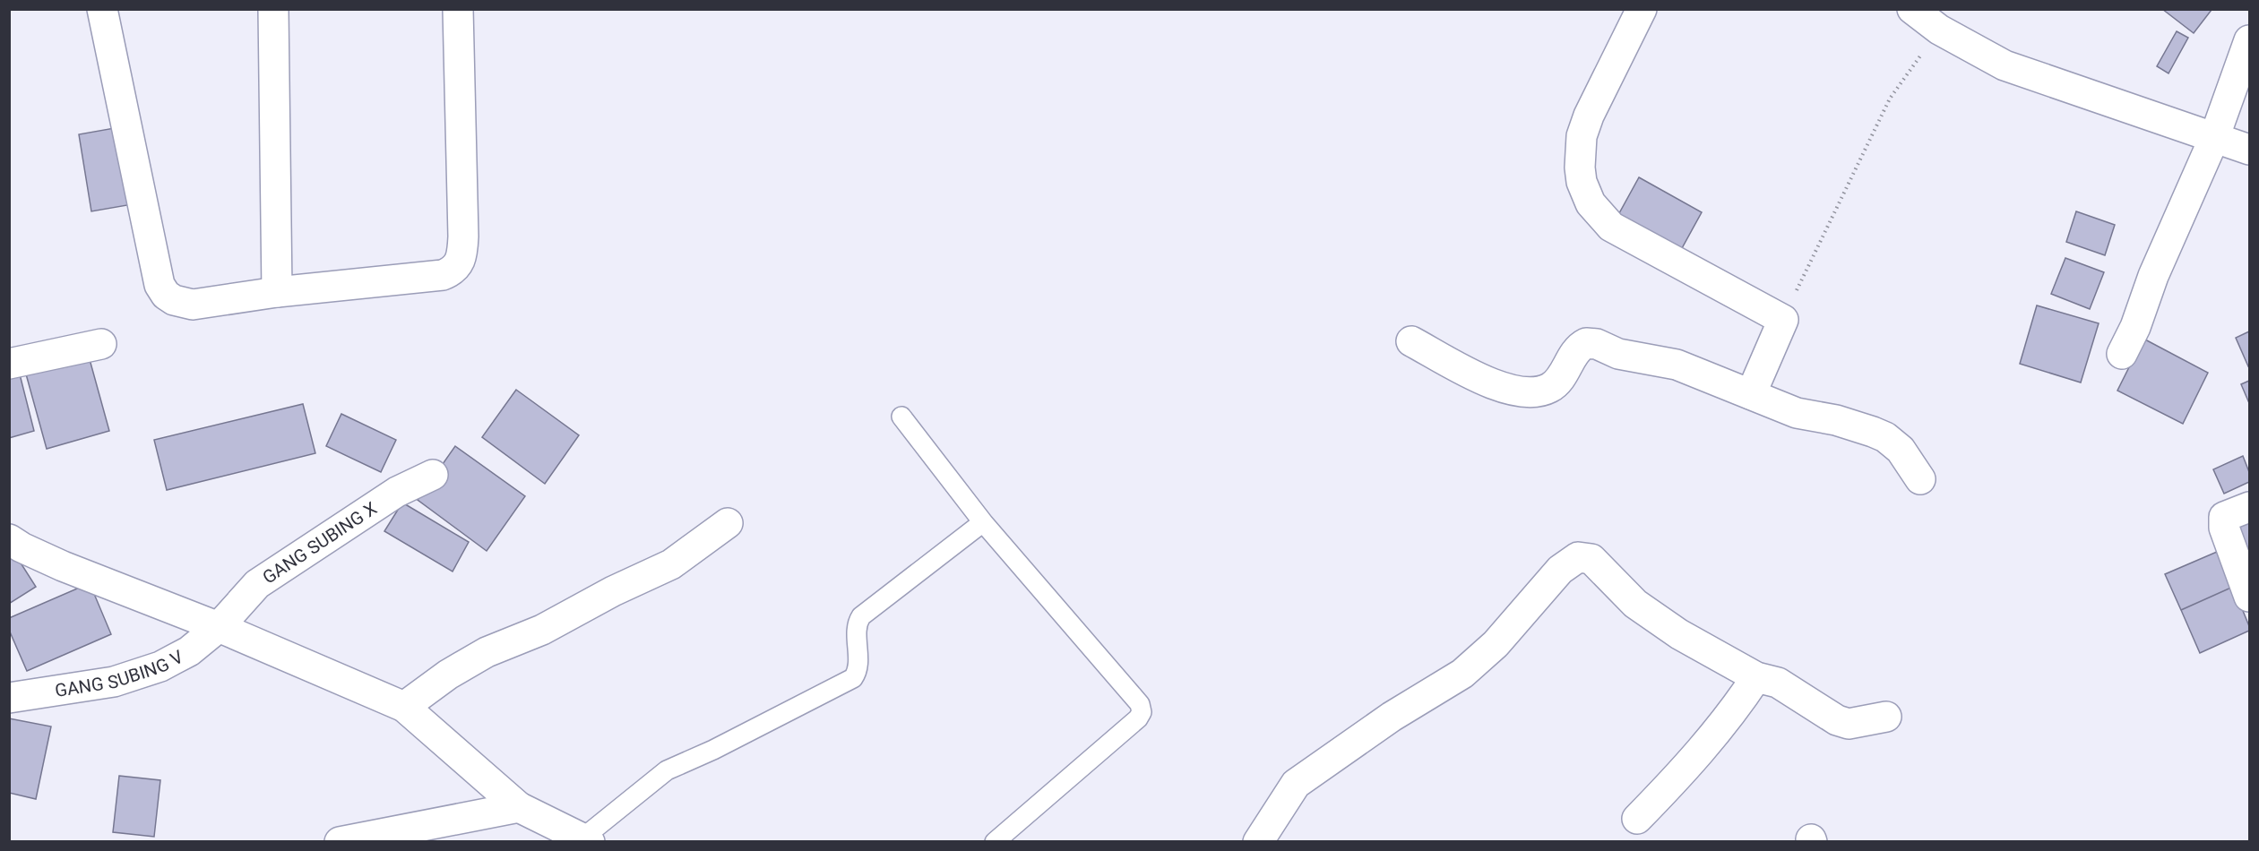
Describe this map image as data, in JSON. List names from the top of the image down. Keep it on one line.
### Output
{"streets":{"street":["GANG SUBING X","GANG SUBING V"]},"crossings":[["GANG SUBING X","GANG SUBING V"]]}
